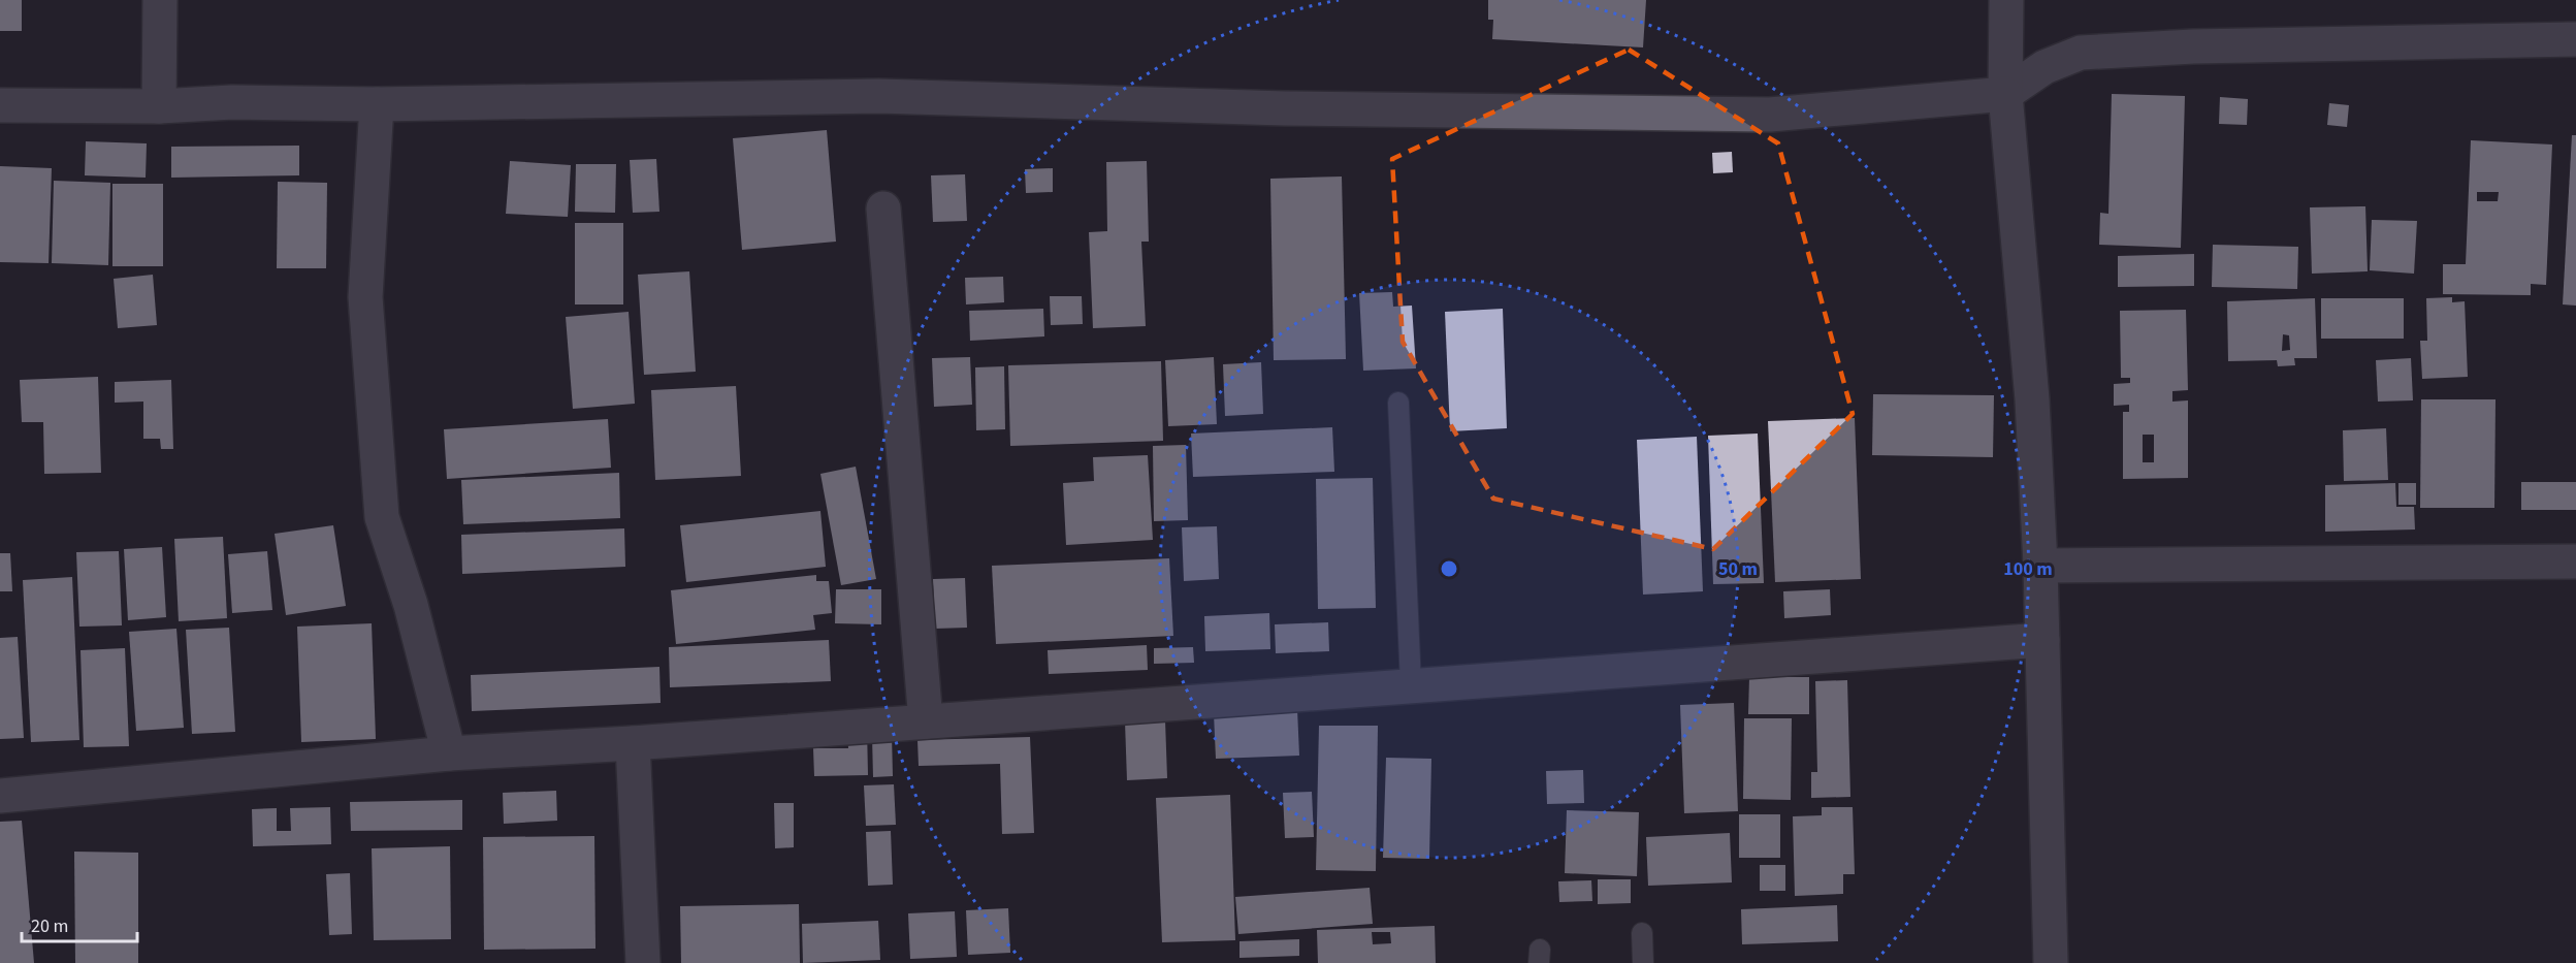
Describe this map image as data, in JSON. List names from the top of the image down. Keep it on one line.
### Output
{"scale_bar":"20 m","rings":["50 m","100 m"]}
